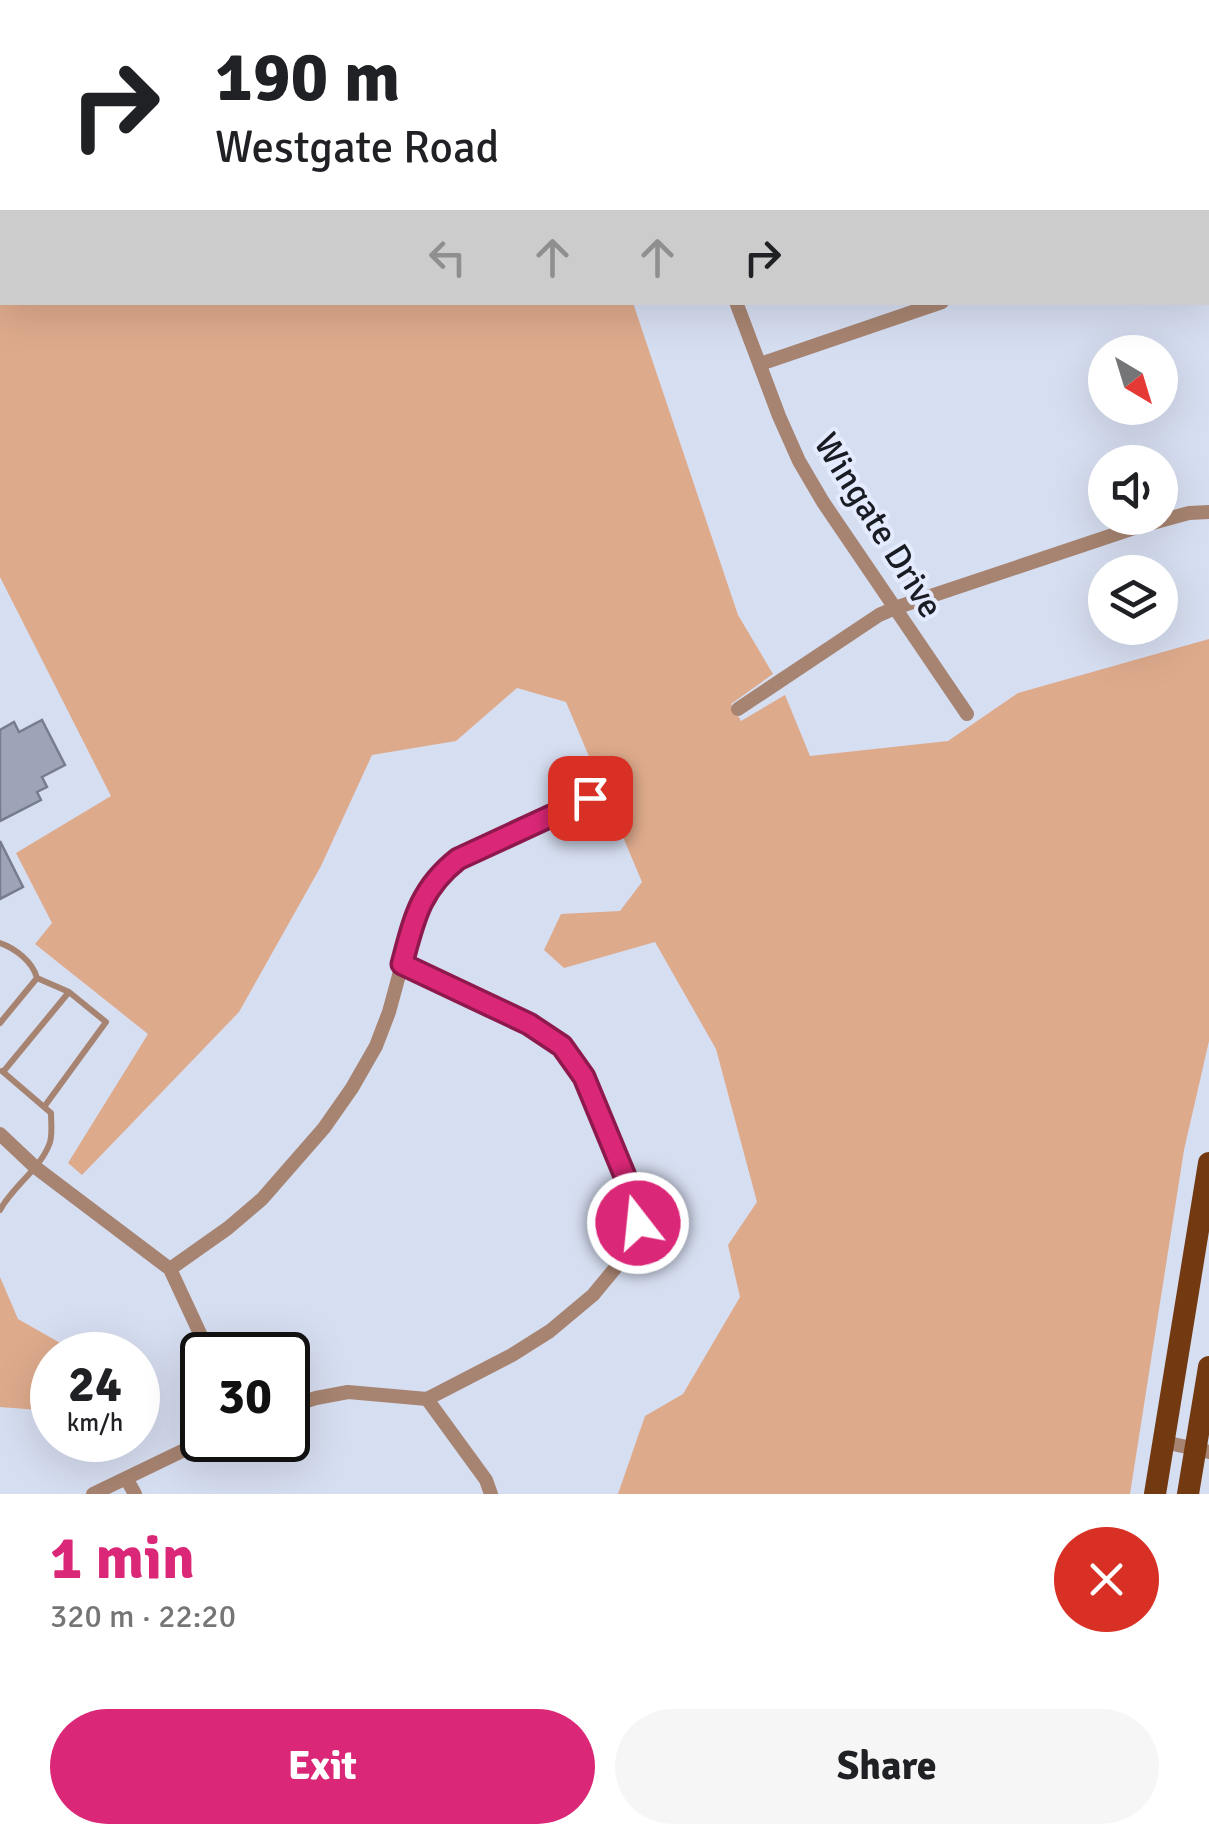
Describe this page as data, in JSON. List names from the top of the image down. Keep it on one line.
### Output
{"streets":{"street":["Wingate Drive"]},"north":"bottom right","page":{"turn":["190 m","Westgate Road"],"speed":"24 km/h","limit":"30","heading":["1 min","320 m · 22:20"],"buttons":["Exit","Share"]}}
